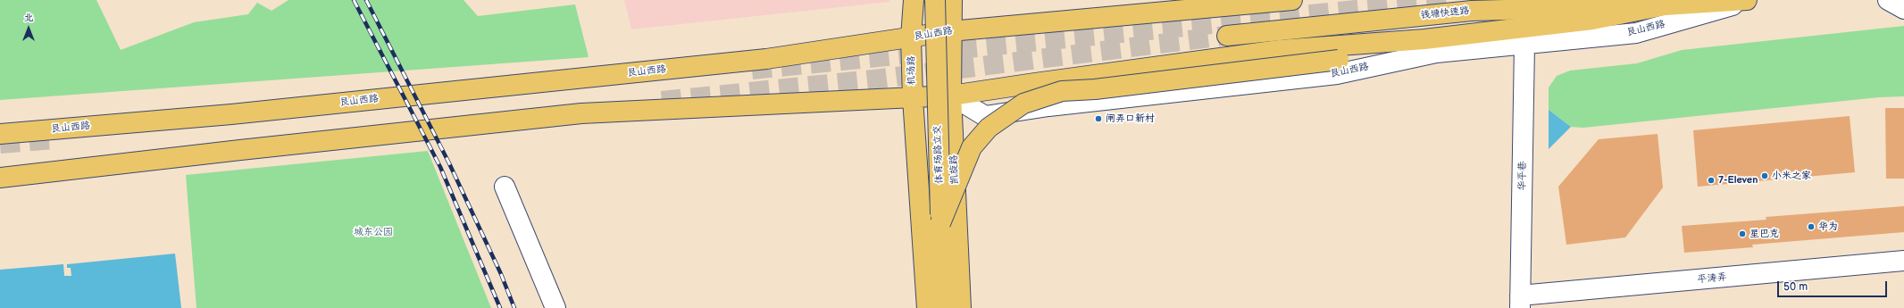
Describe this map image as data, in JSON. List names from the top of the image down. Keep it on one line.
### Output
{"streets":{"main road":["钱塘快速路","艮山西路","机场路","体育场路立交","凯旋路"],"street":["华平巷","平涛弄"]},"crossings":[["钱塘快速路","艮山西路"],["艮山西路","机场路"],["艮山西路","凯旋路"],["艮山西路","华平巷"],["华平巷","平涛弄"]],"parks":["城东公园"],"places":["闸弄口新村","小米之家","7-Eleven","华为","星巴克"],"scale_bar":"50 m","north":"top"}
